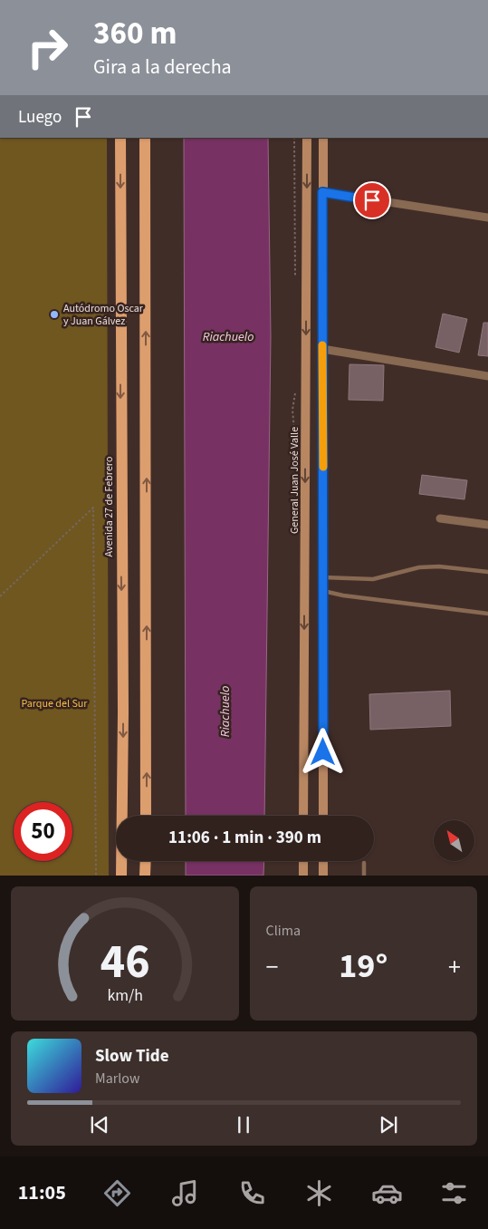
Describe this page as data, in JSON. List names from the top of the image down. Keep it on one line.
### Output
{"streets":{"main road":["General Juan José Valle","Avenida 27 de Febrero"]},"water":["Riachuelo"],"parks":["Parque del Sur"],"places":["Autódromo Oscar y Juan Gálvez"],"north":"top left","page":{"turn":["360 m","Gira a la derecha"],"then":"Luego","limit":"50","trip":"11:06 · 1 min · 390 m","tile":"Clima","heat":["−","19°","+"],"song":["Slow Tide","Marlow"],"tabs":"11:05","gauge":["46","km/h"]}}
